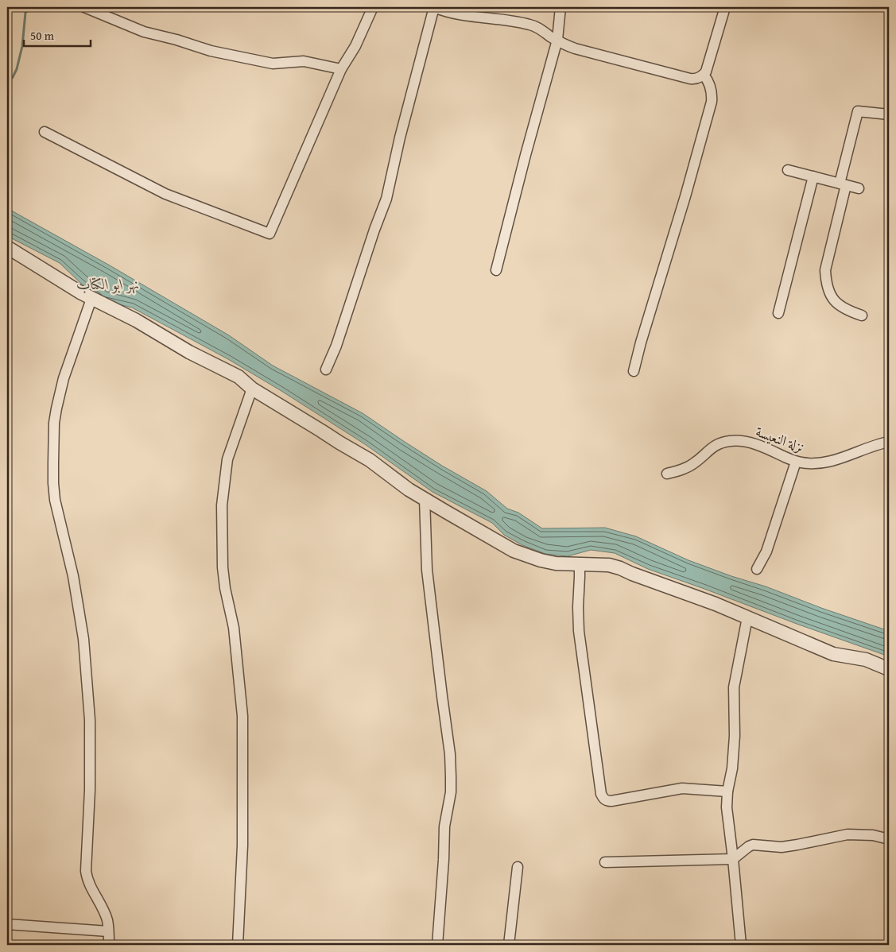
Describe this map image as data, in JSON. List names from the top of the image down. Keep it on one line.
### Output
{"streets":{"street":["نزلة النعيسة"]},"water":["نهر ابو الكتاب"],"scale_bar":"50 m"}
